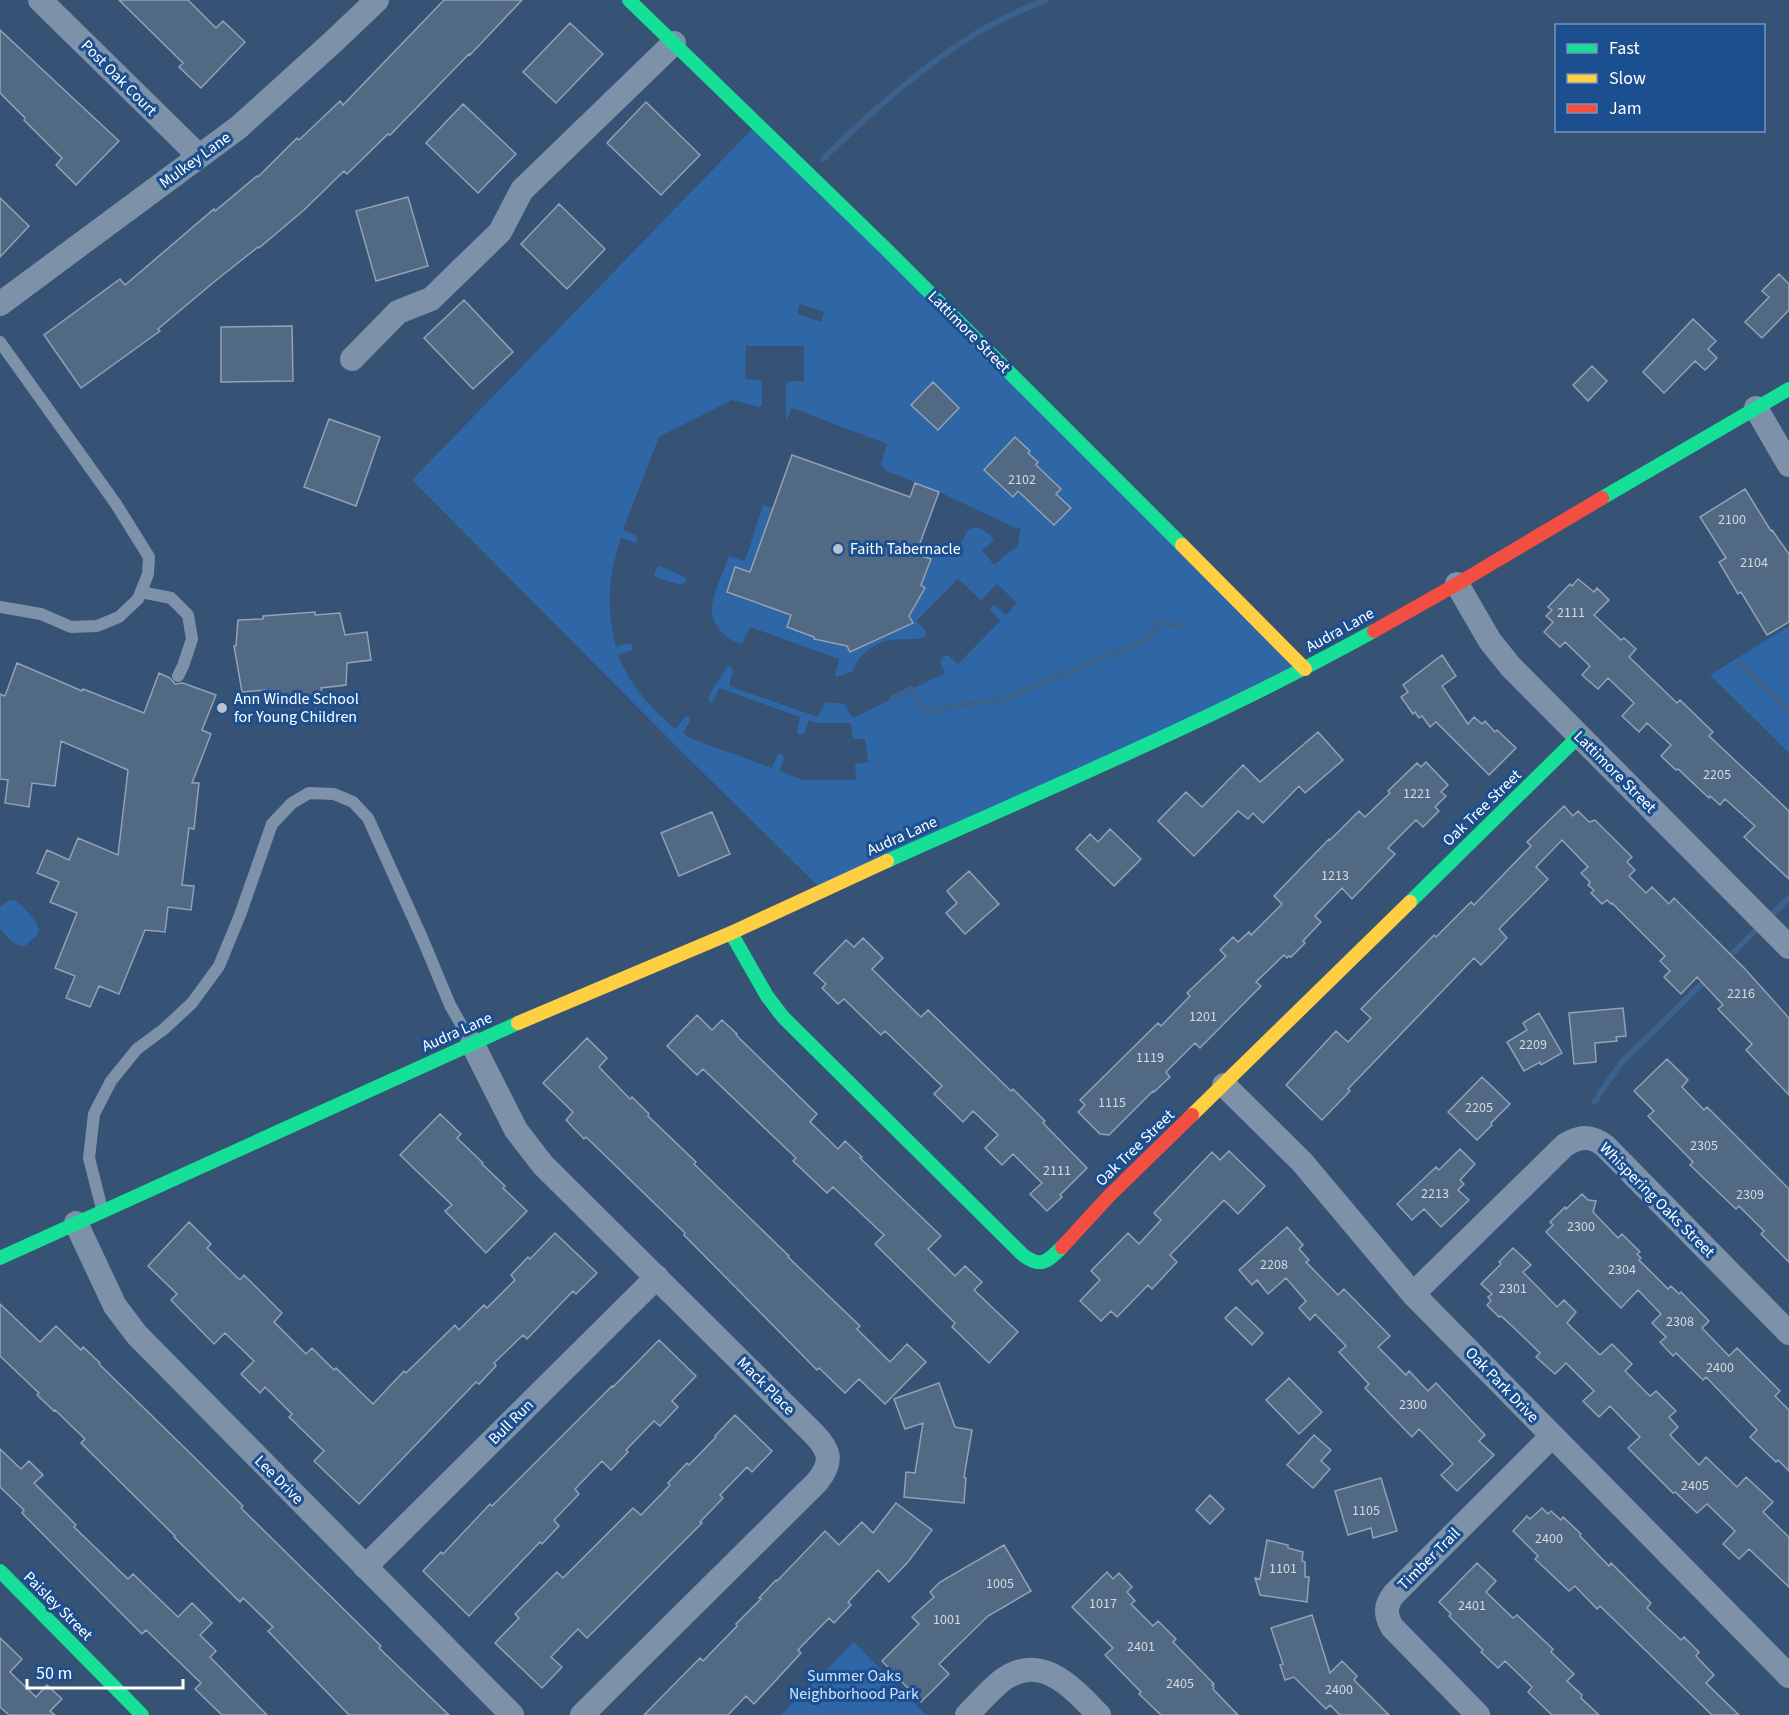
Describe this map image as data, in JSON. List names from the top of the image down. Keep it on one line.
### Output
{"streets":{"street":["Post Oak Court","Mulkey Lane","Lattimore Street","Audra Lane","Oak Tree Street","Whispering Oaks Street","Oak Park Drive","Mack Place","Bull Run","Lee Drive","Timber Trail","Paisley Street"]},"crossings":[["Post Oak Court","Mulkey Lane"],["Lattimore Street","Audra Lane"],["Lattimore Street","Oak Tree Street"],["Audra Lane","Oak Tree Street"],["Audra Lane","Mack Place"],["Audra Lane","Lee Drive"],["Oak Tree Street","Oak Park Drive"],["Whispering Oaks Street","Oak Park Drive"],["Oak Park Drive","Timber Trail"],["Mack Place","Bull Run"],["Bull Run","Lee Drive"]],"parks":["Summer Oaks Neighborhood Park"],"places":["Faith Tabernacle","Ann Windle School for Young Children"],"house_numbers":["2102","2100","2104","2111","2205","1221","1213","2216","1201","2209","1119","1115","2205","2305","2111","2213","2309","2300","2208","2304","2301","2308","2400","2300","2405","1105","2400","1101","1005","1017","2401","1001","2401","2405","2400"],"legend":["Fast","Slow","Jam"],"scale_bar":"50 m"}
